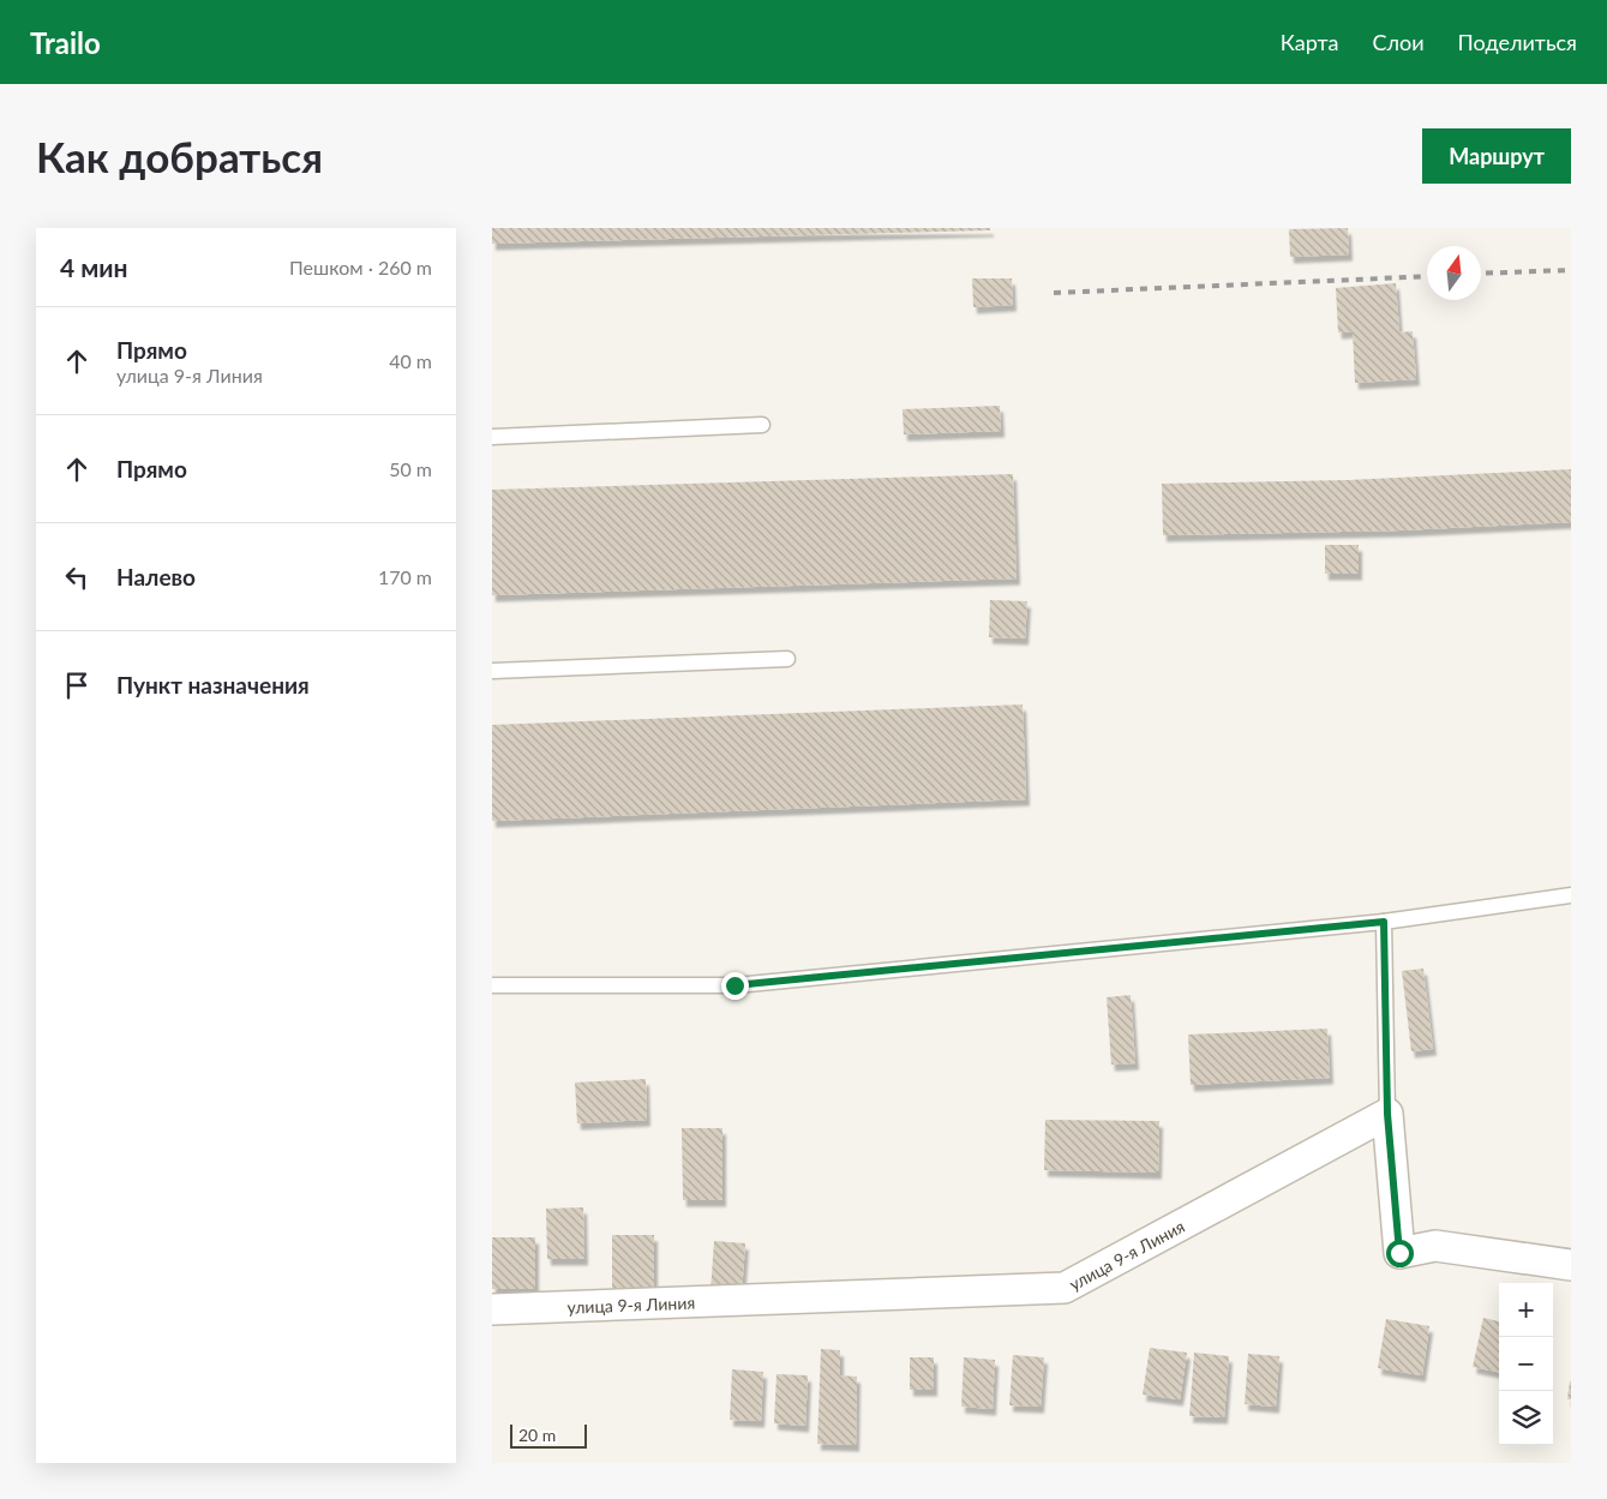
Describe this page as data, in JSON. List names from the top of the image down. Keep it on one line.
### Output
{"streets":{"street":["улица 9-я Линия"]},"scale_bar":"20 m","north":"top","page":{"header":"Trailo","nav":["Карта","Слои","Поделиться"],"buttons":"Маршрут","title":"Как добраться","heading":["4 мин","Пешком · 260 m"],"list":[["Прямо","улица 9-я Линия","40 m"],["Прямо","50 m"],["Налево","170 m"],"Пункт назначения"],"map_buttons":["+","−"],"scale":"20 m"}}
